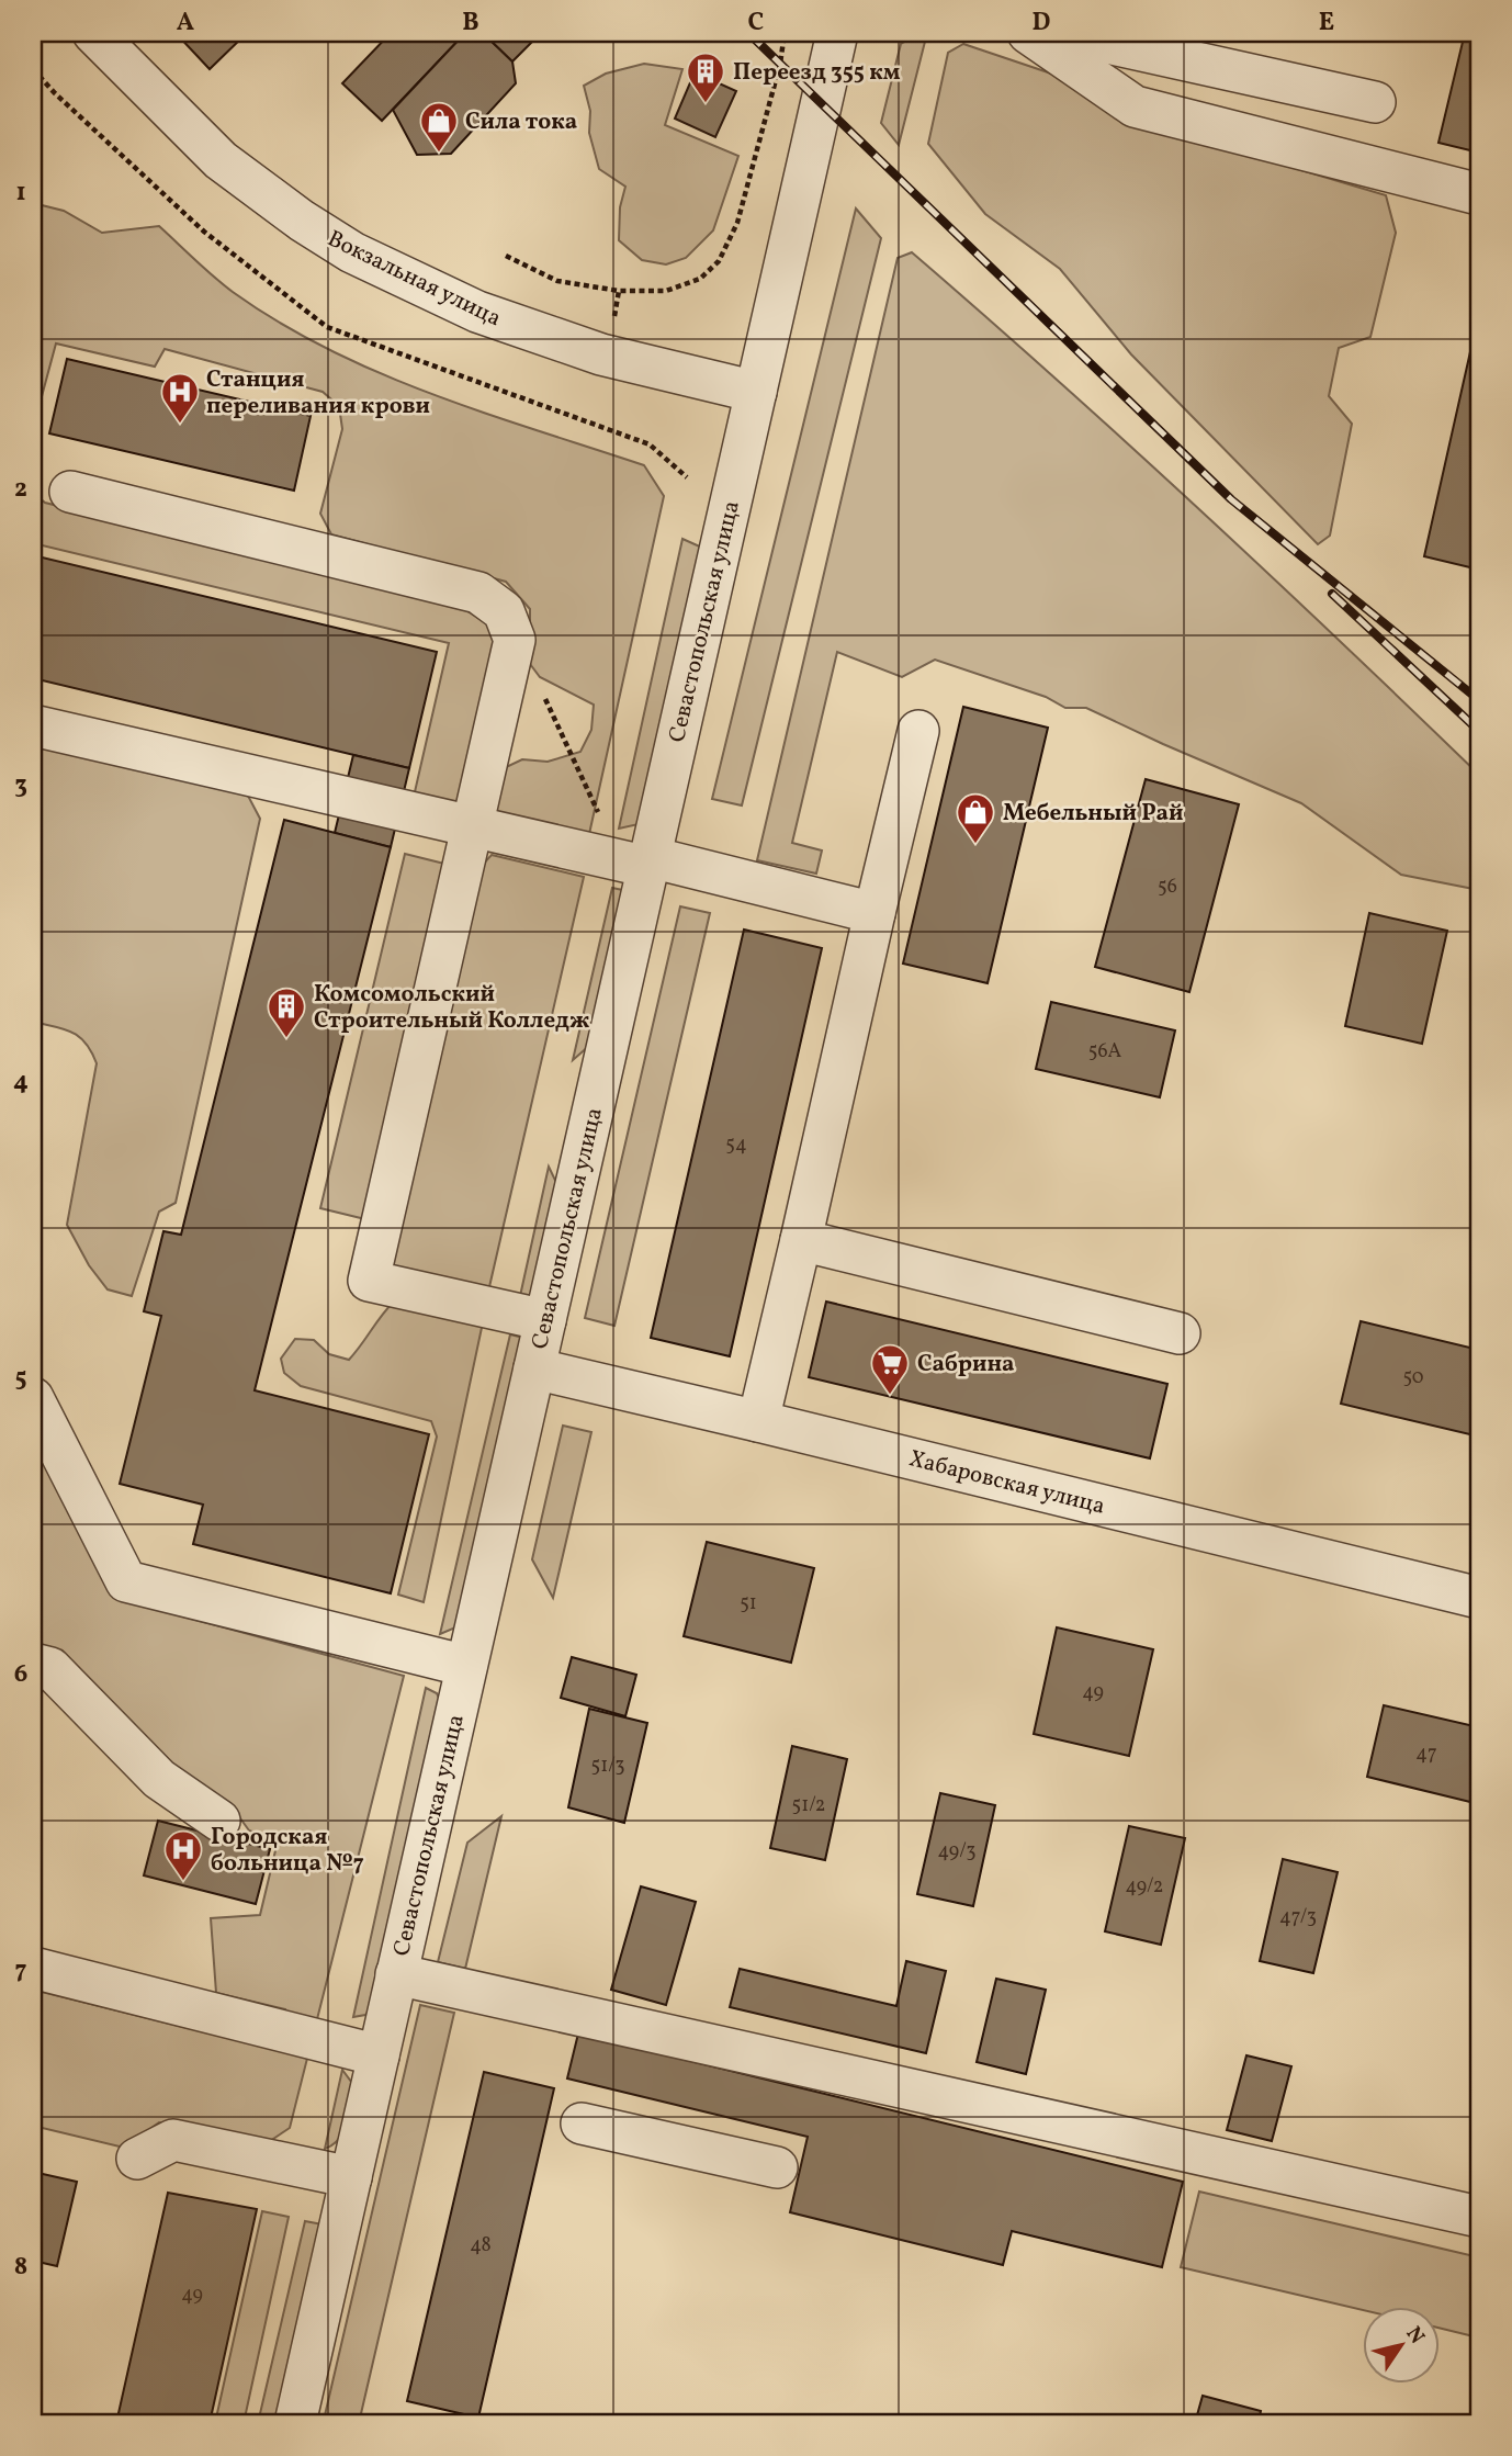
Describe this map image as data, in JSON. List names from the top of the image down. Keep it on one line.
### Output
{"streets":{"street":["Вокзальная улица","Севастопольская улица","Хабаровская улица"]},"crossings":[["Вокзальная улица","Севастопольская улица"],["Севастопольская улица","Хабаровская улица"]],"places":{"building":["Переезд 355 км","Комсомольский Строительный Колледж"],"shop":["Сила тока","Мебельный Рай"],"hospital":["Станция переливания крови","Городская больница №7"],"supermarket":["Сабрина"]},"house_numbers":["56","56А","54","50","51","49","47","51/3","51/2","49/3","49/2","47/3","48","49"],"north":"top right","grid":{"columns":["A","B","C","D","E"],"rows":["1","2","3","4","5","6","7","8"]}}
